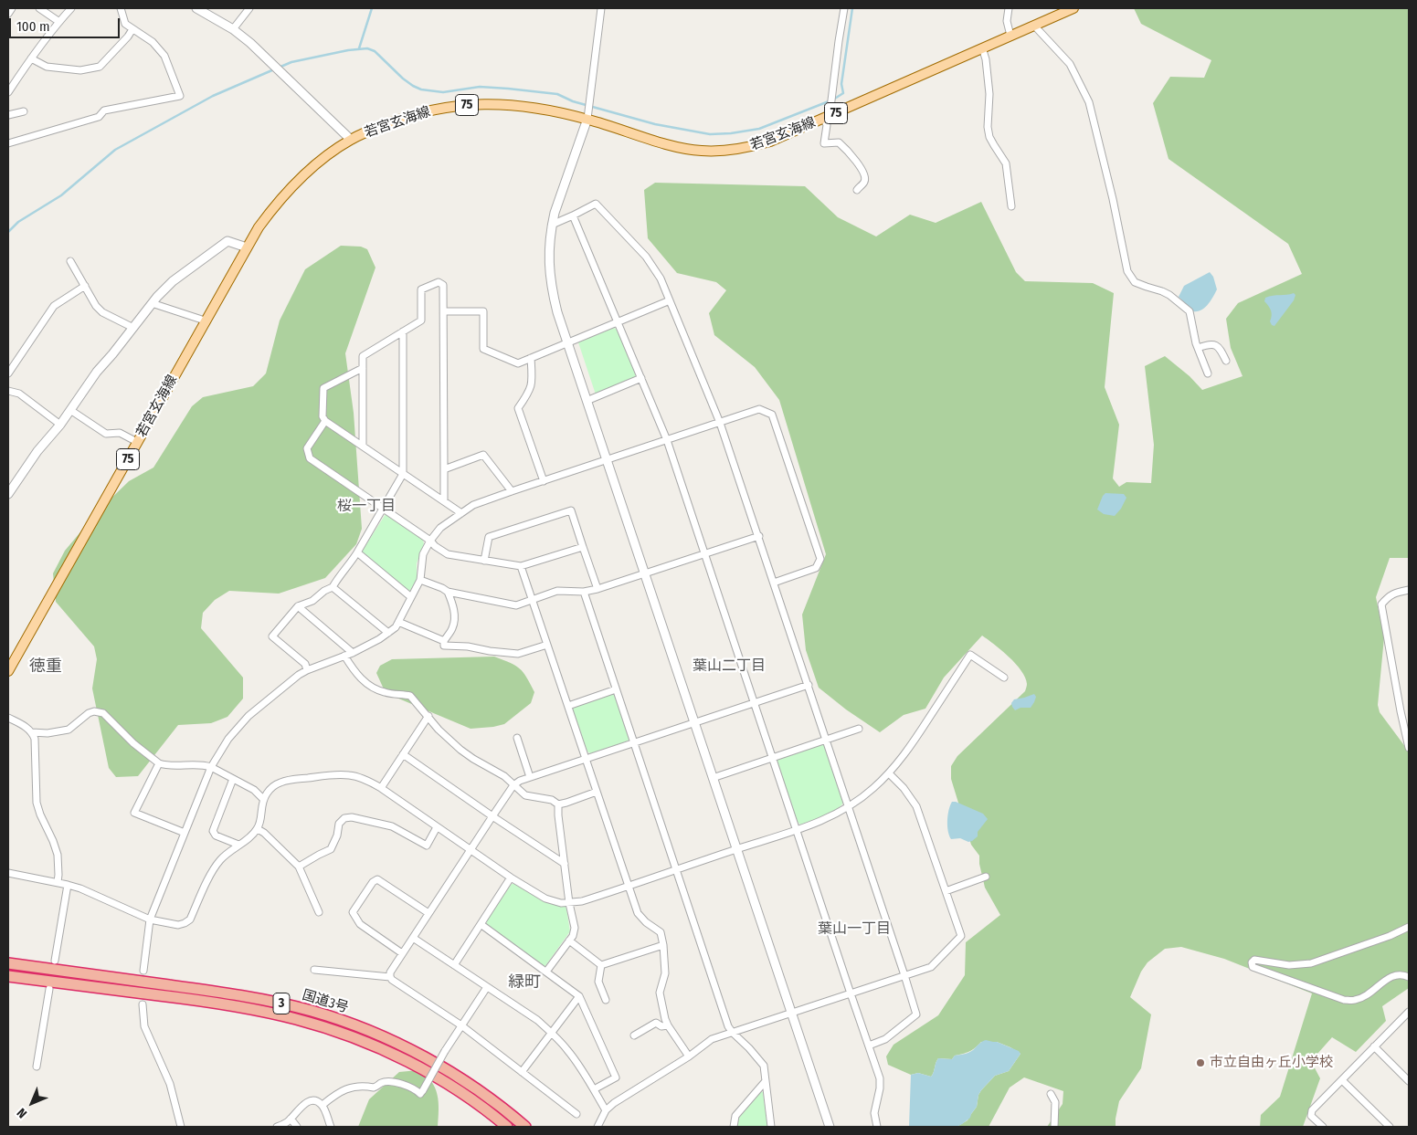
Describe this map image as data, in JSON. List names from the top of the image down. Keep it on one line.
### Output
{"streets":{"highway":["国道3号","3"],"main road":["75","若宮玄海線"]},"districts":["桜一丁目","徳重","葉山二丁目","葉山一丁目","緑町"],"places":["市立自由ヶ丘小学校"],"scale_bar":"100 m","north":"bottom left"}
